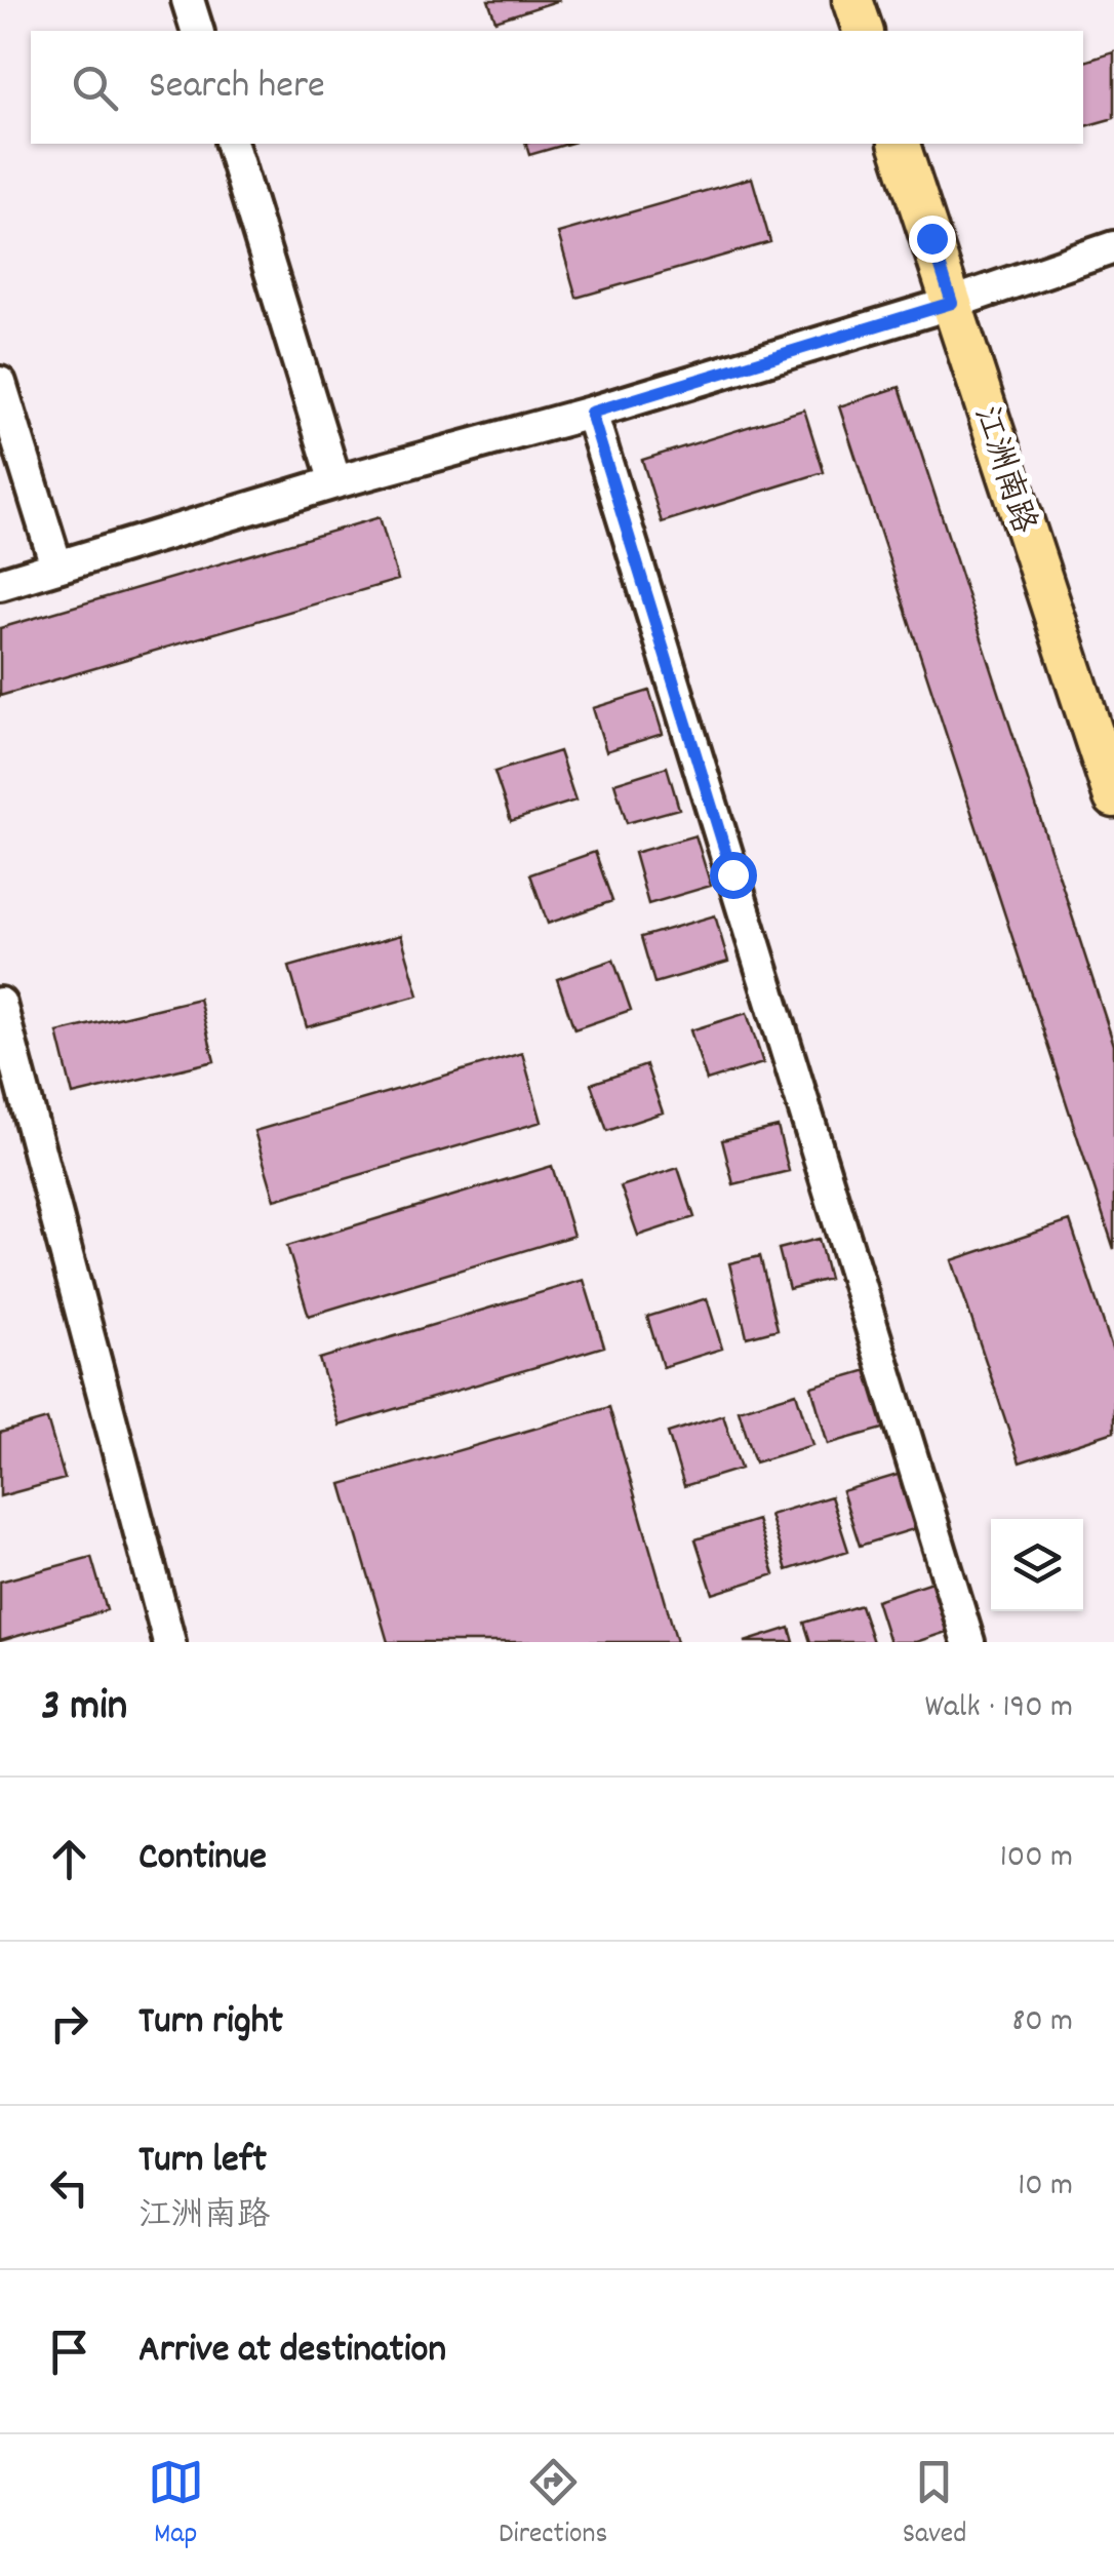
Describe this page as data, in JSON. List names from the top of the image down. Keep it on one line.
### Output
{"streets":{"main road":["江洲南路"]},"page":{"search":"Search here","heading":["3 min","Walk · 190 m"],"list":[["Continue","100 m"],["Turn right","80 m"],["Turn left","江洲南路","10 m"],"Arrive at destination"],"nav":["Map","Directions","Saved"]}}
